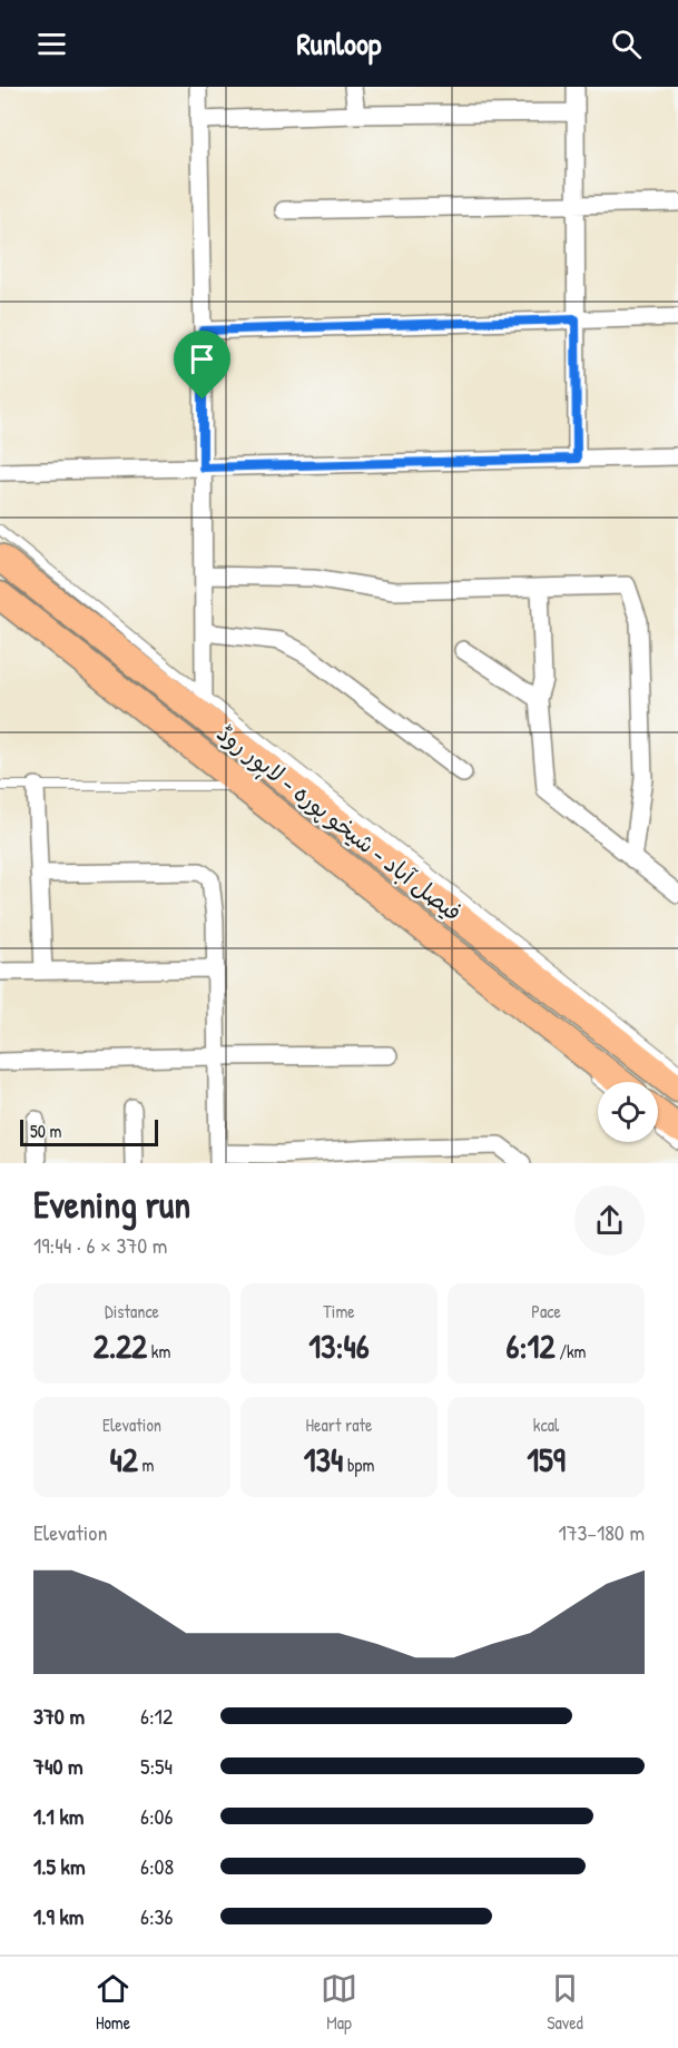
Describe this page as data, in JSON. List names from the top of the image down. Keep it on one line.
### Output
{"streets":{"highway":["فیصل آباد - شیخو پورہ - لاہور روڈ"]},"scale_bar":"50 m","page":{"header":"Runloop","scale":"50 m","heading":["Evening run","19:44 · 6 × 370 m"],"stats":[["Distance","2.22 km"],["Time","13:46"],["Pace","6:12 /km"],["Elevation","42 m"],["Heart rate","134 bpm"],["kcal","159"]],"chart":["Elevation","173–180 m"],"list":[{"name":"370 m","note":"6:12"},{"name":"740 m","note":"5:54"},{"name":"1.1 km","note":"6:06"},{"name":"1.5 km","note":"6:08"},{"name":"1.9 km","note":"6:36"}],"tabs":["Home","Map","Saved"]}}
